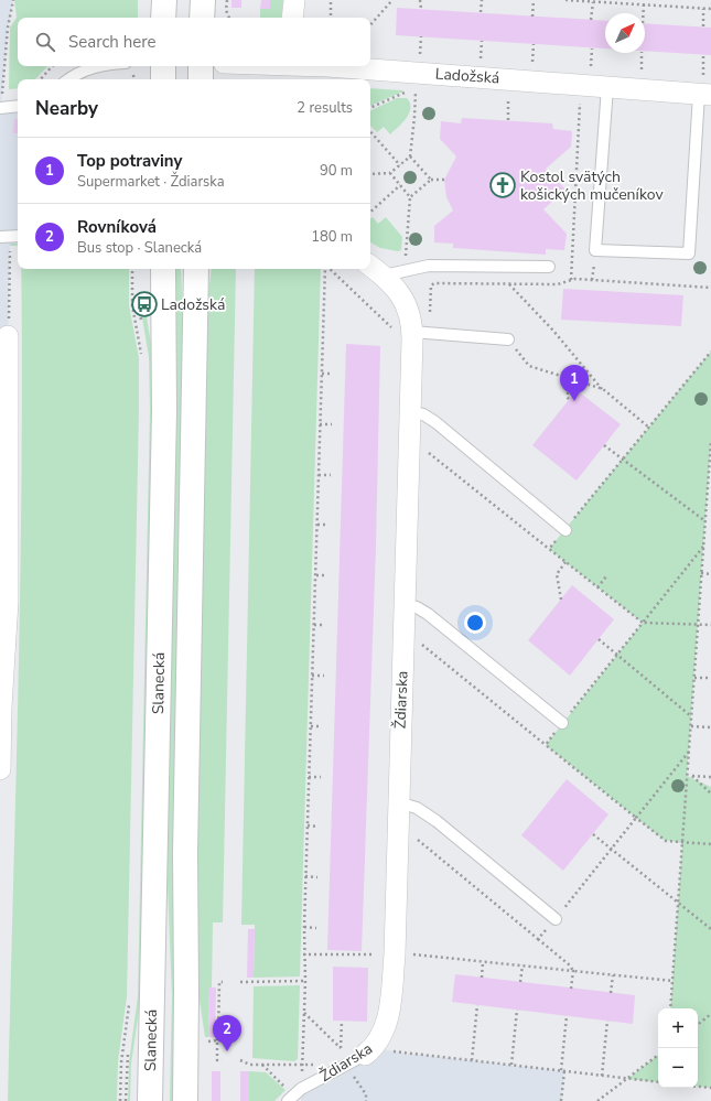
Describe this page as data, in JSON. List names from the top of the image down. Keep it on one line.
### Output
{"streets":{"main road":["Slanecká"],"street":["Ladožská","Ždiarska"]},"places":{"church":["Kostol svätých košických mučeníkov"],"bus stop":["Ladožská"]},"north":"top right","page":{"search":"Search here","heading":["Nearby","2 results"],"list":[{"mark":"1","name":"Top potraviny","note":"Supermarket · Ždiarska","value":"90 m"},{"mark":"2","name":"Rovníková","note":"Bus stop · Slanecká","value":"180 m"}],"pins":["1","2"],"map_buttons":["+","−"]}}
